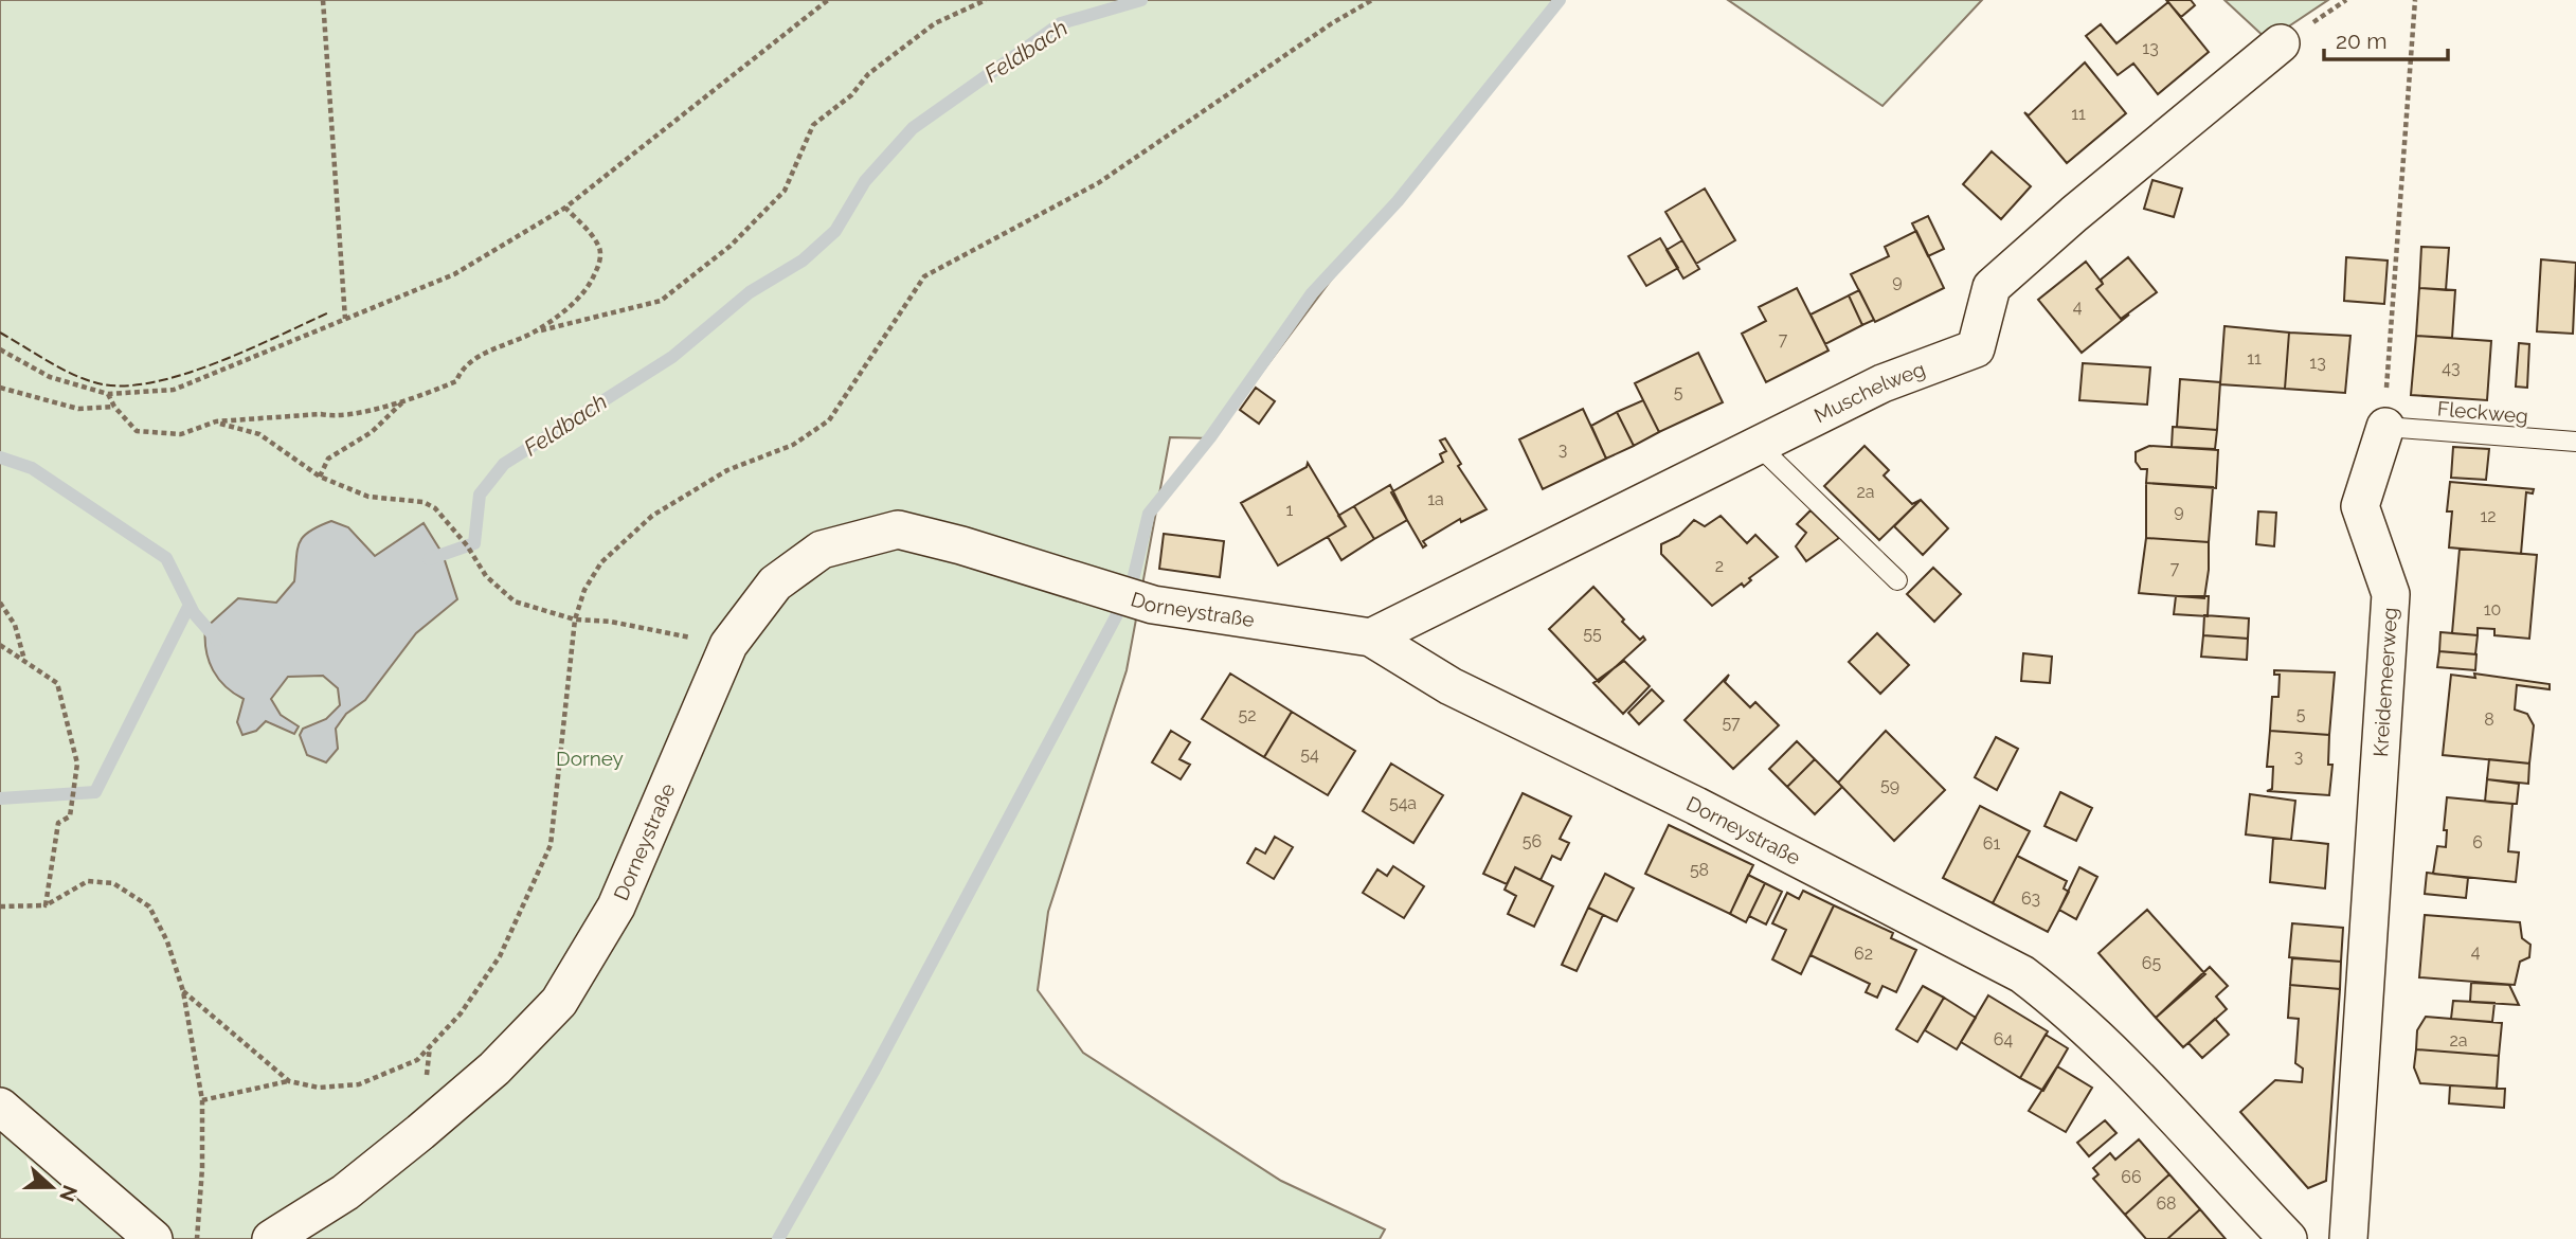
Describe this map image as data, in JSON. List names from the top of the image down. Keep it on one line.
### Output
{"streets":{"street":["Muschelweg","Dorneystraße","Kreidemeerweg"],"lane":["Fleckweg"]},"crossings":[["Muschelweg","Dorneystraße"],["Fleckweg","Kreidemeerweg"]],"water":["Feldbach"],"parks":["Dorney"],"house_numbers":["13","11","9","4","7","11","13","43","5","3","2a","1a","1","9","12","2","7","10","55","5","52","8","57","54","3","59","54a","56","6","61","58","63","4","62","65","64","2a","66","68"],"scale_bar":"20 m","north":"right"}
